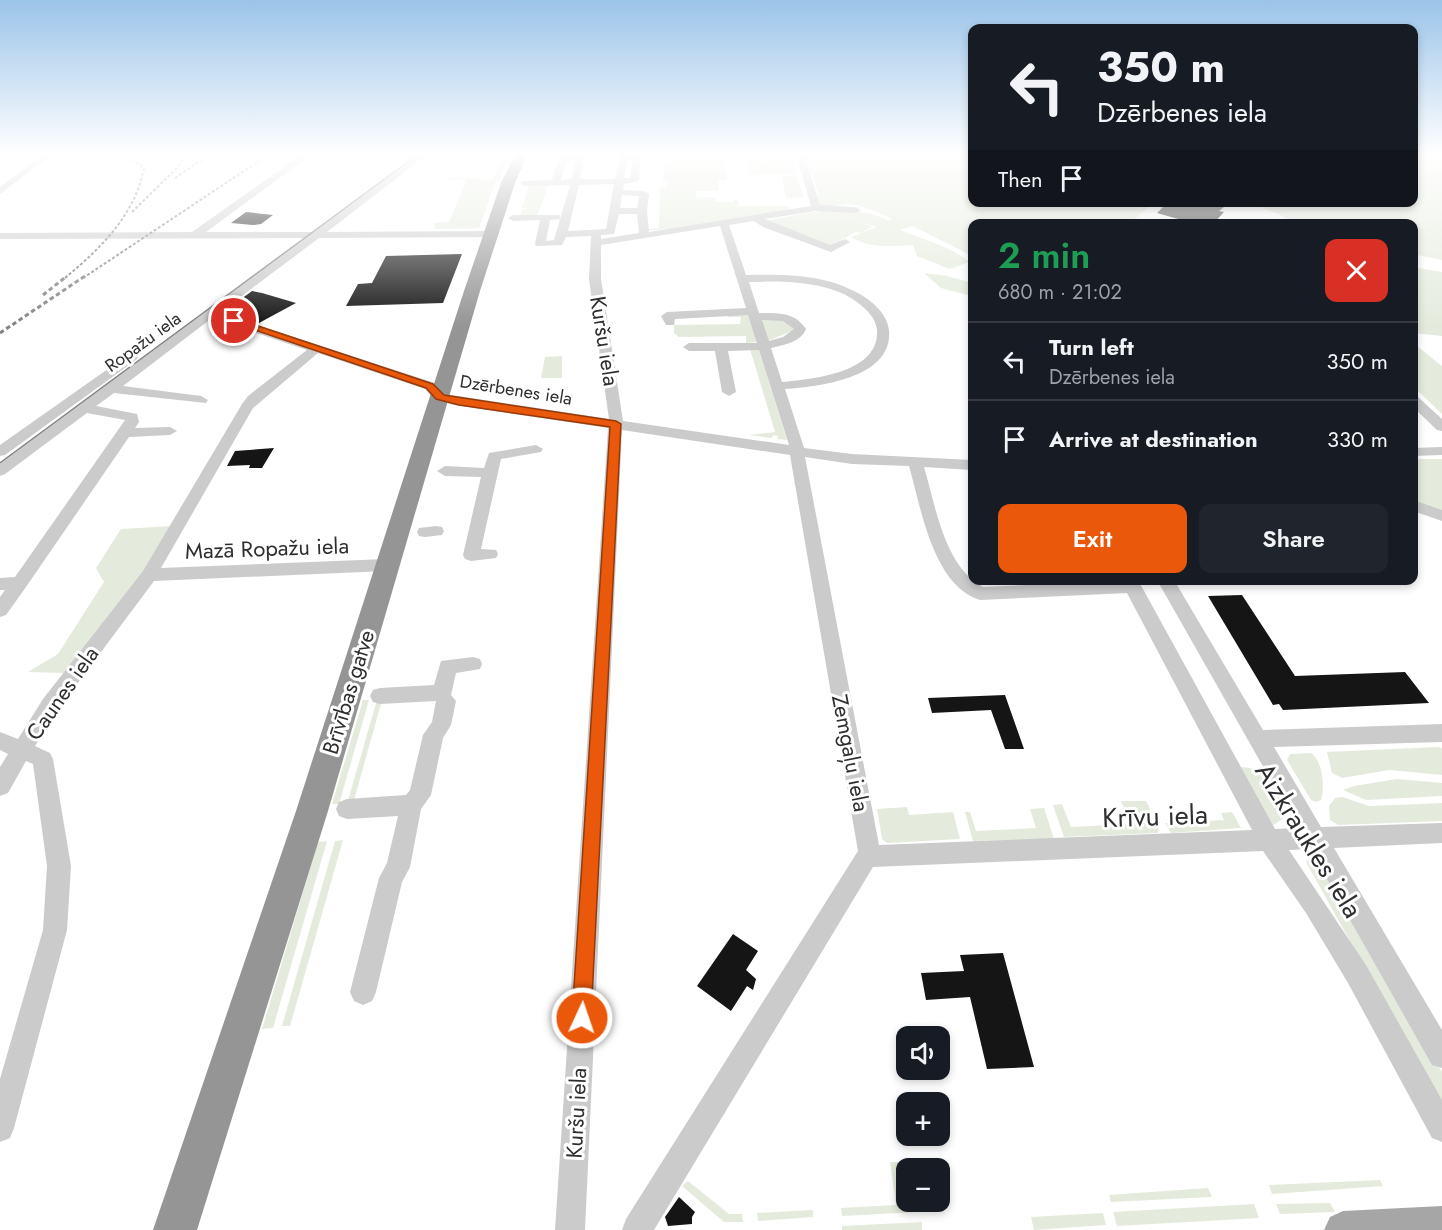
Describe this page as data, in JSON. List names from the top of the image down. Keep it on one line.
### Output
{"streets":{"highway":["Brīvības gatve"],"street":["Kuršu iela","Ropažu iela","Dzērbenes iela","Mazā Ropažu iela","Caunes iela","Zemgaļu iela","Krīvu iela","Aizkraukles iela"]},"crossings":[["Kuršu iela","Dzērbenes iela"],["Ropažu iela","Dzērbenes iela"],["Dzērbenes iela","Brīvības gatve"],["Dzērbenes iela","Caunes iela"],["Dzērbenes iela","Zemgaļu iela"],["Mazā Ropažu iela","Brīvības gatve"],["Mazā Ropažu iela","Caunes iela"],["Zemgaļu iela","Krīvu iela"],["Krīvu iela","Aizkraukles iela"]],"page":{"turn":["350 m","Dzērbenes iela"],"then":"Then","heading":["2 min","680 m · 21:02"],"list":[{"name":"Turn left","note":"Dzērbenes iela","value":"350 m"},{"name":"Arrive at destination","value":"330 m"}],"buttons":["Exit","Share"],"map_buttons":["+","−"]}}
